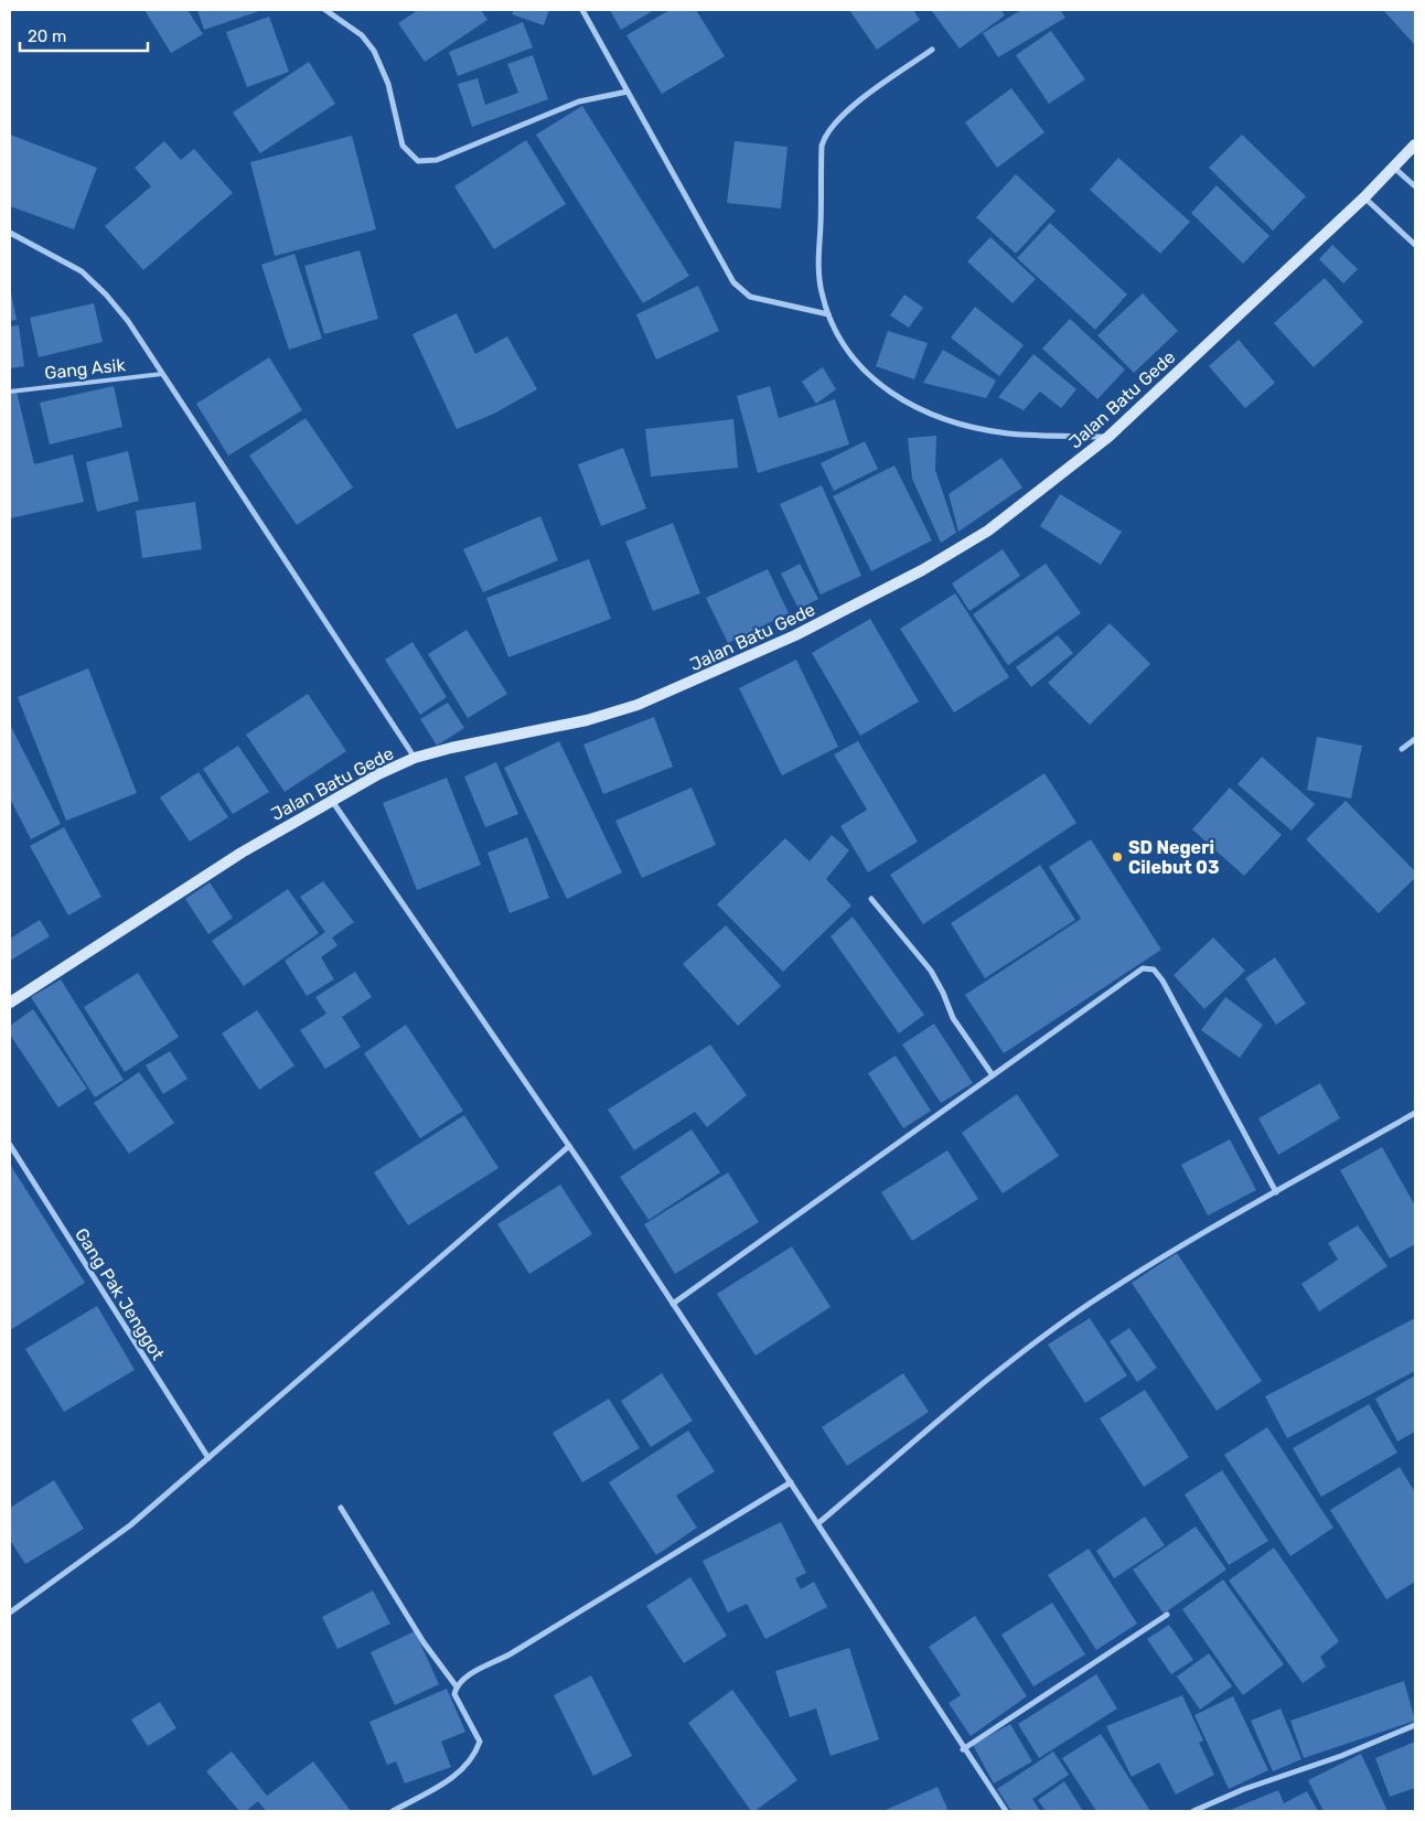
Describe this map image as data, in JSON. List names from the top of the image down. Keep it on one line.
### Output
{"streets":{"street":["Jalan Batu Gede","Gang Pak Jenggot"],"lane":["Gang Asik"]},"places":["SD Negeri Cilebut 03"],"scale_bar":"20 m"}
